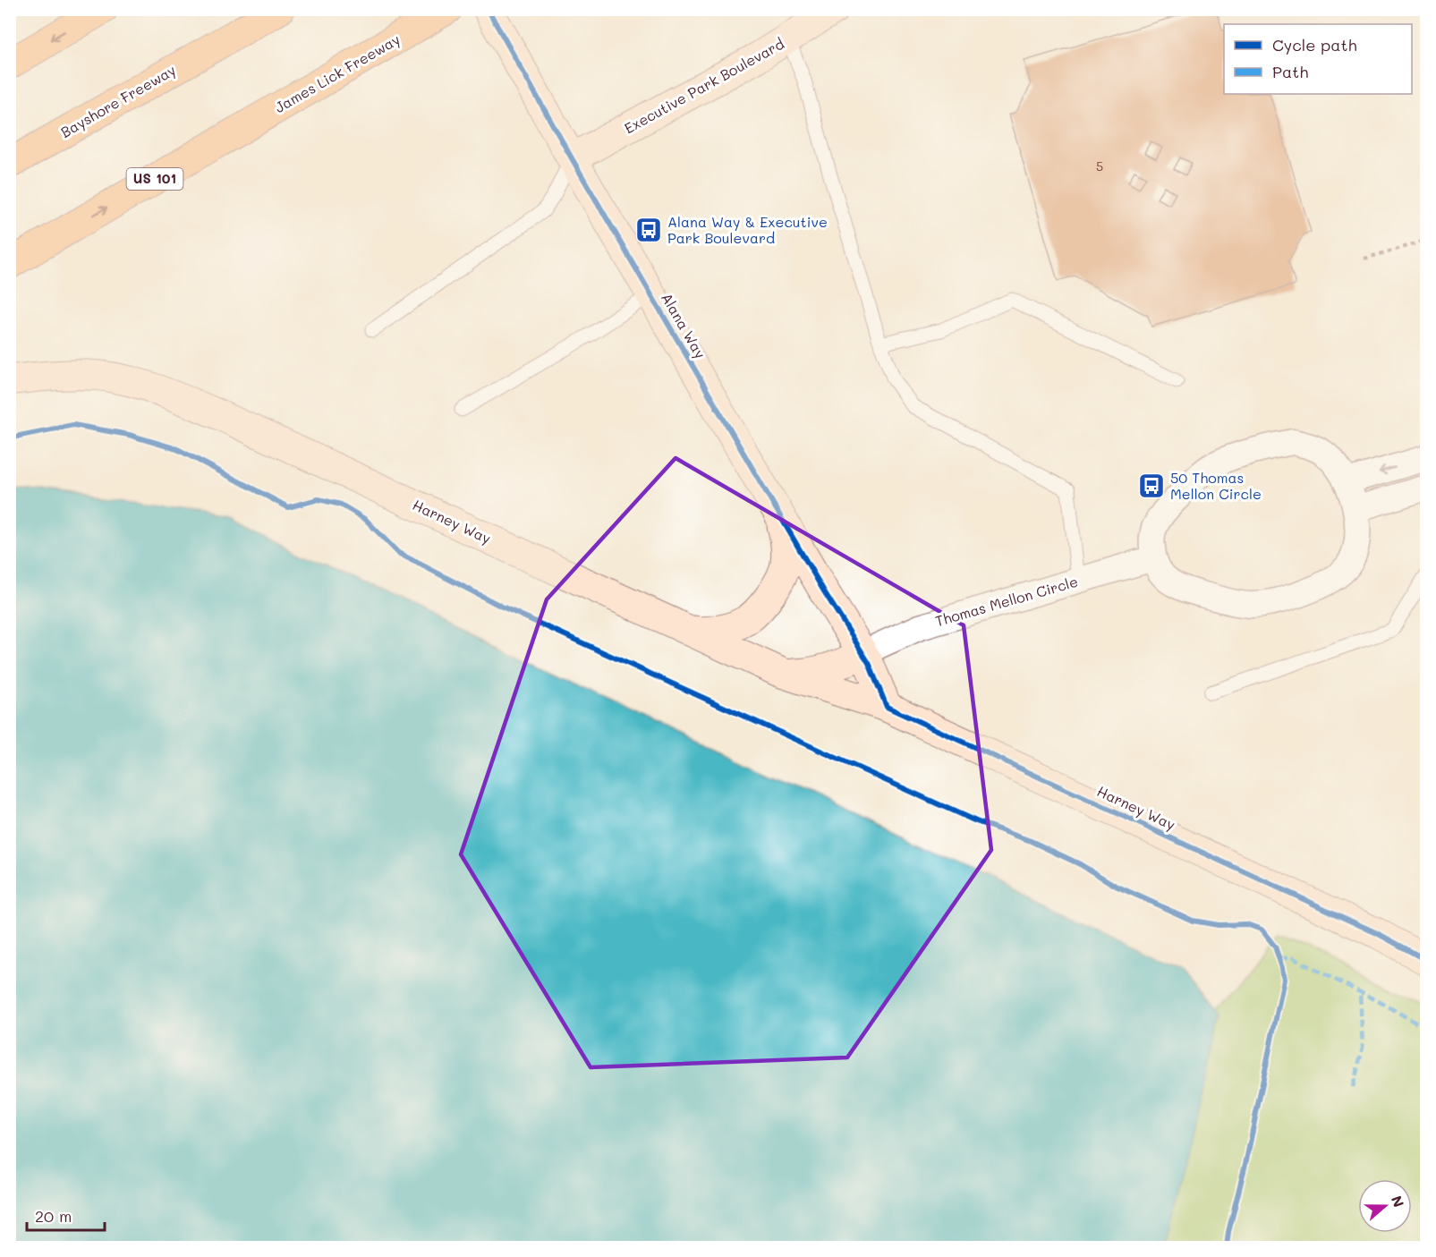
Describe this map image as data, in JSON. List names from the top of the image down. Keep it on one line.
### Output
{"streets":{"highway":["James Lick Freeway","Bayshore Freeway","US 101"],"street":["Executive Park Boulevard","Alana Way","Harney Way","Thomas Mellon Circle"]},"crossings":[["Executive Park Boulevard","Alana Way"],["Alana Way","Thomas Mellon Circle"]],"one_way":["James Lick Freeway"],"places":{"bus stop":["Alana Way & Executive Park Boulevard","50 Thomas Mellon Circle"]},"house_numbers":["5"],"legend":["Cycle path","Path"],"scale_bar":"20 m","north":"right"}
